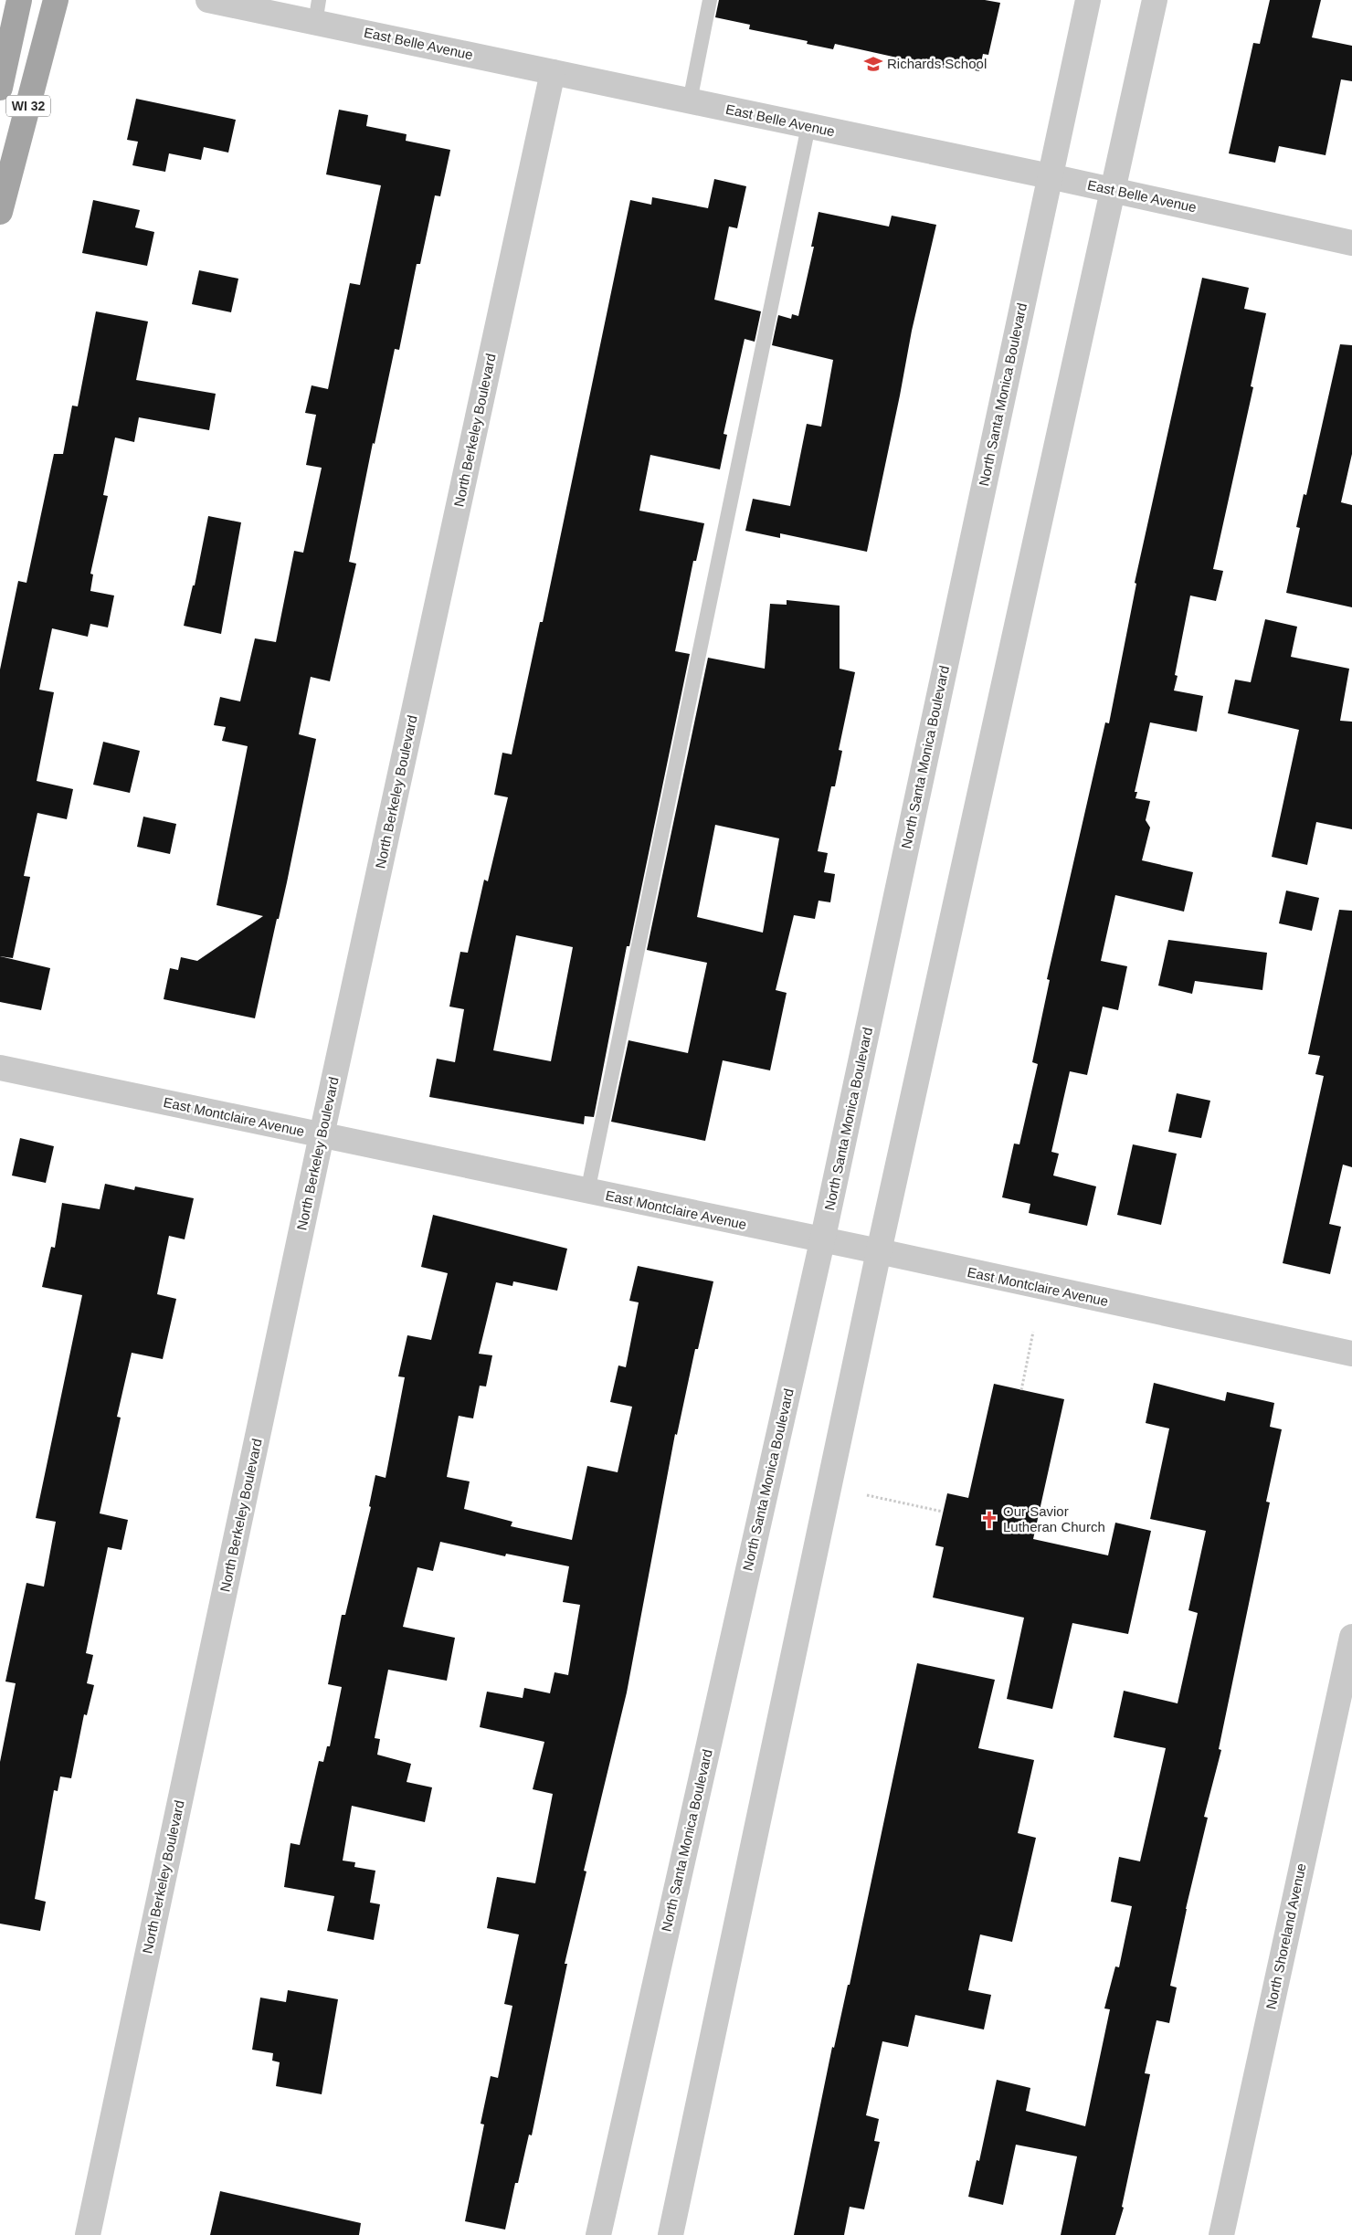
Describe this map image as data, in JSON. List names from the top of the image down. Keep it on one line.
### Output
{"streets":{"main road":["WI 32"],"street":["East Belle Avenue","North Santa Monica Boulevard","North Berkeley Boulevard","East Montclaire Avenue","North Shoreland Avenue"]},"crossings":[["East Belle Avenue","North Santa Monica Boulevard"],["East Belle Avenue","North Berkeley Boulevard"],["North Santa Monica Boulevard","East Montclaire Avenue"],["North Berkeley Boulevard","East Montclaire Avenue"]],"places":{"school or university":["Richards School"],"church":["Our Savior Lutheran Church"]}}
